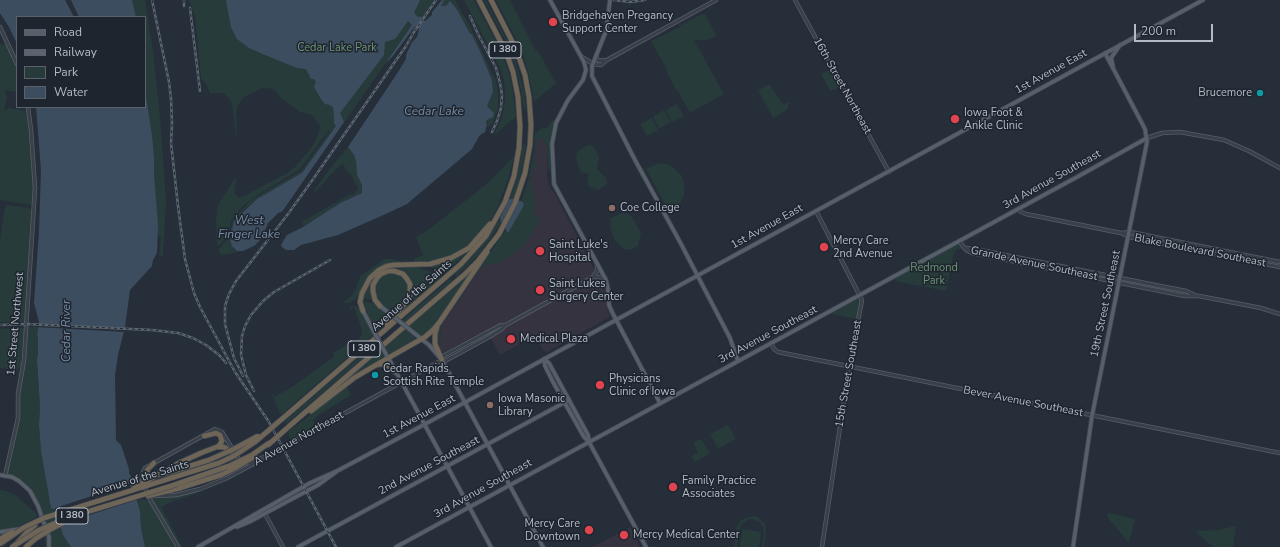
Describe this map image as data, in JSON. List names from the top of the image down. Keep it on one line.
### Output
{"streets":{"highway":["I 380","Avenue of the Saints"],"main road":["1st Avenue East","3rd Avenue Southeast","19th Street Southeast","2nd Avenue Southeast"],"street":["16th Street Northeast","Blake Boulevard Southeast","Grande Avenue Southeast","1st Street Northwest","15th Street Southeast","Bever Avenue Southeast","A Avenue Northeast"]},"crossings":[["I 380","Avenue of the Saints"],["1st Avenue East","16th Street Northeast"],["1st Avenue East","19th Street Southeast"],["1st Avenue East","15th Street Southeast"],["3rd Avenue Southeast","Blake Boulevard Southeast"],["3rd Avenue Southeast","Grande Avenue Southeast"],["3rd Avenue Southeast","19th Street Southeast"],["3rd Avenue Southeast","15th Street Southeast"],["3rd Avenue Southeast","Bever Avenue Southeast"],["Blake Boulevard Southeast","19th Street Southeast"],["Grande Avenue Southeast","19th Street Southeast"],["19th Street Southeast","Bever Avenue Southeast"],["15th Street Southeast","Bever Avenue Southeast"]],"water":["Cedar Lake","West Finger Lake","Cedar River"],"parks":["Cedar Lake Park","Redmond Park"],"places":["Bridgehaven Pregancy Support Center","Brucemore","Iowa Foot & Ankle Clinic","Coe College","Mercy Care 2nd Avenue","Saint Luke's Hospital","Saint Lukes Surgery Center","Medical Plaza","Cedar Rapids Scottish Rite Temple","Physicians Clinic of Iowa","Iowa Masonic Library","Family Practice Associates","Mercy Care Downtown","Mercy Medical Center"],"legend":["Road","Railway","Park","Water"],"scale_bar":"200 m"}
